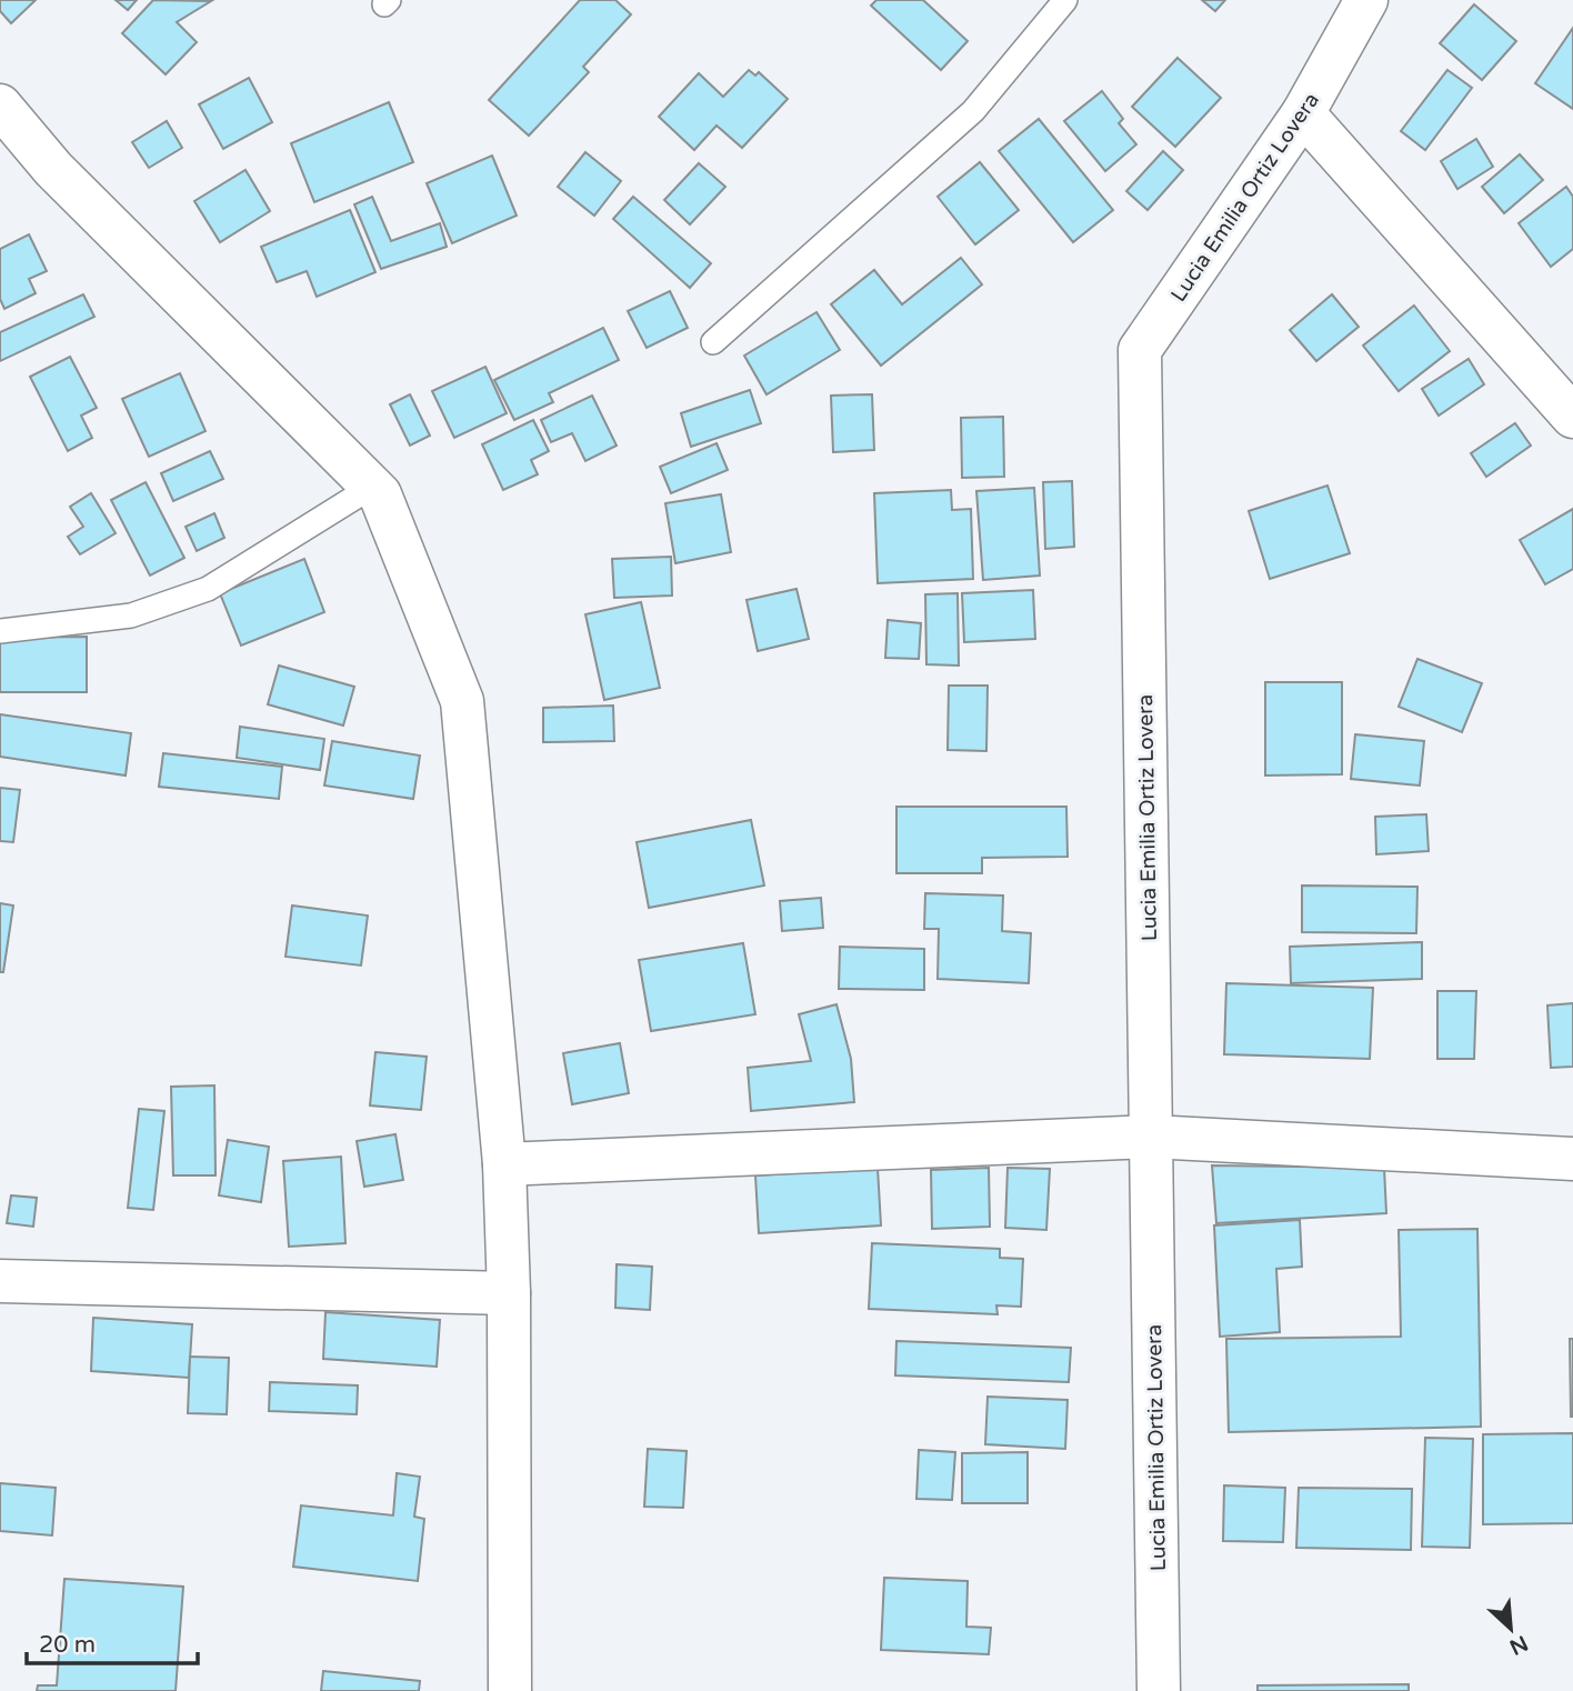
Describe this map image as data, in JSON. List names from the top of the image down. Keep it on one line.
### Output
{"streets":{"street":["Lucia Emilia Ortiz Lovera"]},"scale_bar":"20 m","north":"bottom right"}
